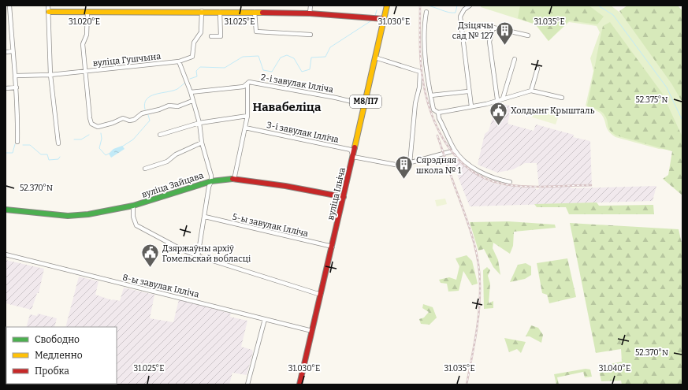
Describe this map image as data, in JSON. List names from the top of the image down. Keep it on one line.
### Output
{"streets":{"street":["вуліца Гушчына","2-і завулак Ілліча","М8/П7","3-і завулак Ілліча","вуліца Зайцава","вуліца Ільіча","5-ы завулак Ілліча","8-ы завулак Ілліча"]},"crossings":[["2-і завулак Ілліча","вуліца Ільіча"],["3-і завулак Ілліча","вуліца Ільіча"],["вуліца Зайцава","вуліца Ільіча"],["вуліца Ільіча","5-ы завулак Ілліча"],["вуліца Ільіча","8-ы завулак Ілліча"]],"districts":["Навабеліца"],"places":{"building":["Дзіцячы сад № 127","Сярэдняя школа № 1"],"public building":["Холдынг Крышталь","Дзяржаўны архіў Гомельскай вобласці"]},"legend":["Свободно","Медленно","Пробка"],"coordinates":["31.020°E","31.025°E","31.030°E","31.035°E","52.375°N","52.370°N","31.040°E"]}
